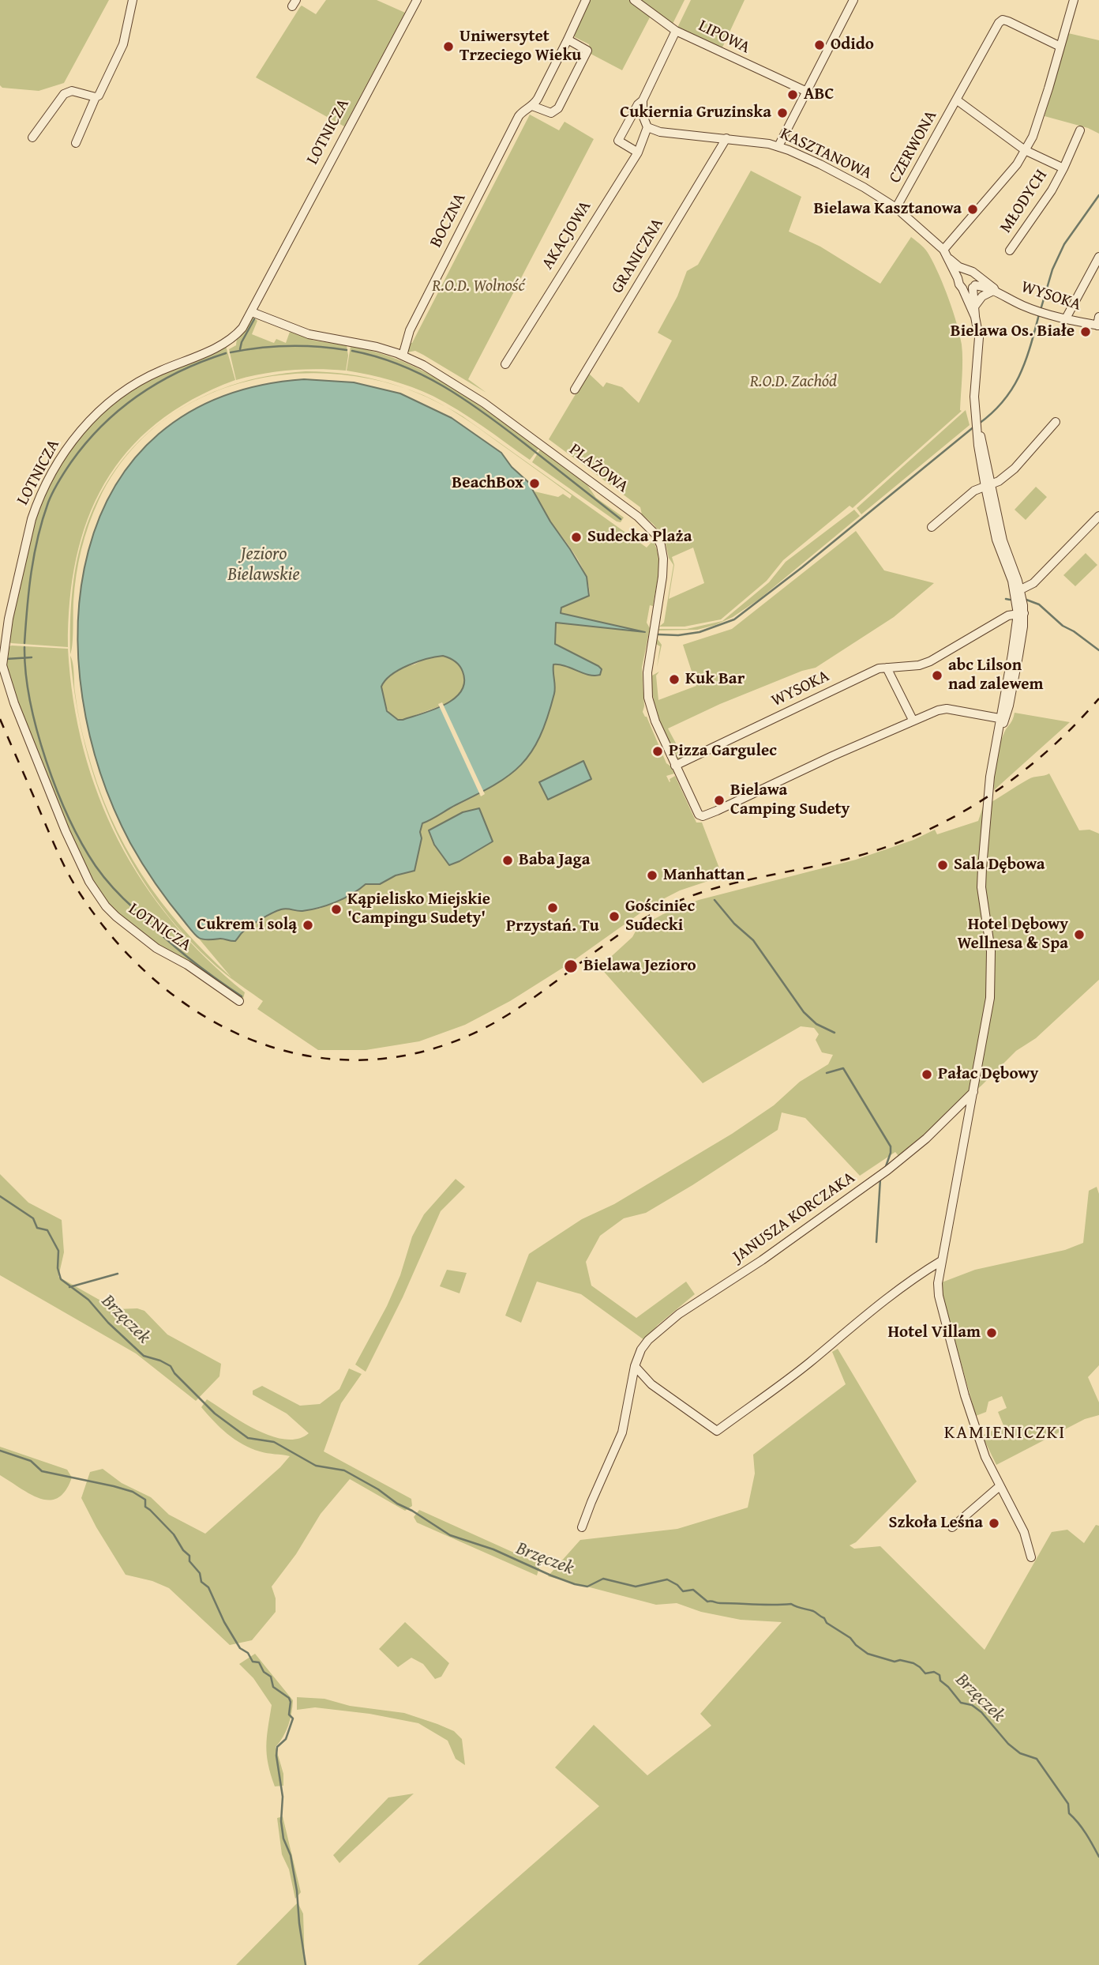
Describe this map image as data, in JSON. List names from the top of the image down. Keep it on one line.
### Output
{"streets":{"street":["LIPOWA","LOTNICZA","CZERWONA","KASZTANOWA","MŁODYCH","BOCZNA","AKACJOWA","GRANICZNA","WYSOKA","PLAŻOWA","JANUSZA KORCZAKA"]},"crossings":[["LOTNICZA","PLAŻOWA"],["CZERWONA","KASZTANOWA"],["CZERWONA","MŁODYCH"],["KASZTANOWA","AKACJOWA"],["KASZTANOWA","GRANICZNA"],["KASZTANOWA","WYSOKA"],["BOCZNA","PLAŻOWA"],["WYSOKA","PLAŻOWA"]],"districts":["KAMIENICZKI"],"water":["Jezioro Bielawskie","Brzęczek"],"parks":["R.O.D. Wolność","R.O.D. Zachód"],"places":["Odido","Uniwersytet Trzeciego Wieku","ABC","Cukiernia Gruzinska","Bielawa Kasztanowa","Bielawa Os. Białe","BeachBox","Sudecka Plaża","abc Lilson nad zalewem","Kuk Bar","Pizza Gargulec","Bielawa Camping Sudety","Baba Jaga","Sala Dębowa","Manhattan","Przystań. Tu","Kąpielisko Miejskie 'Campingu Sudety'","Gościniec Sudecki","Cukrem i solą","Hotel Dębowy Wellnesa & Spa","Bielawa Jezioro","Pałac Dębowy","Hotel Villam","Szkoła Leśna"]}
